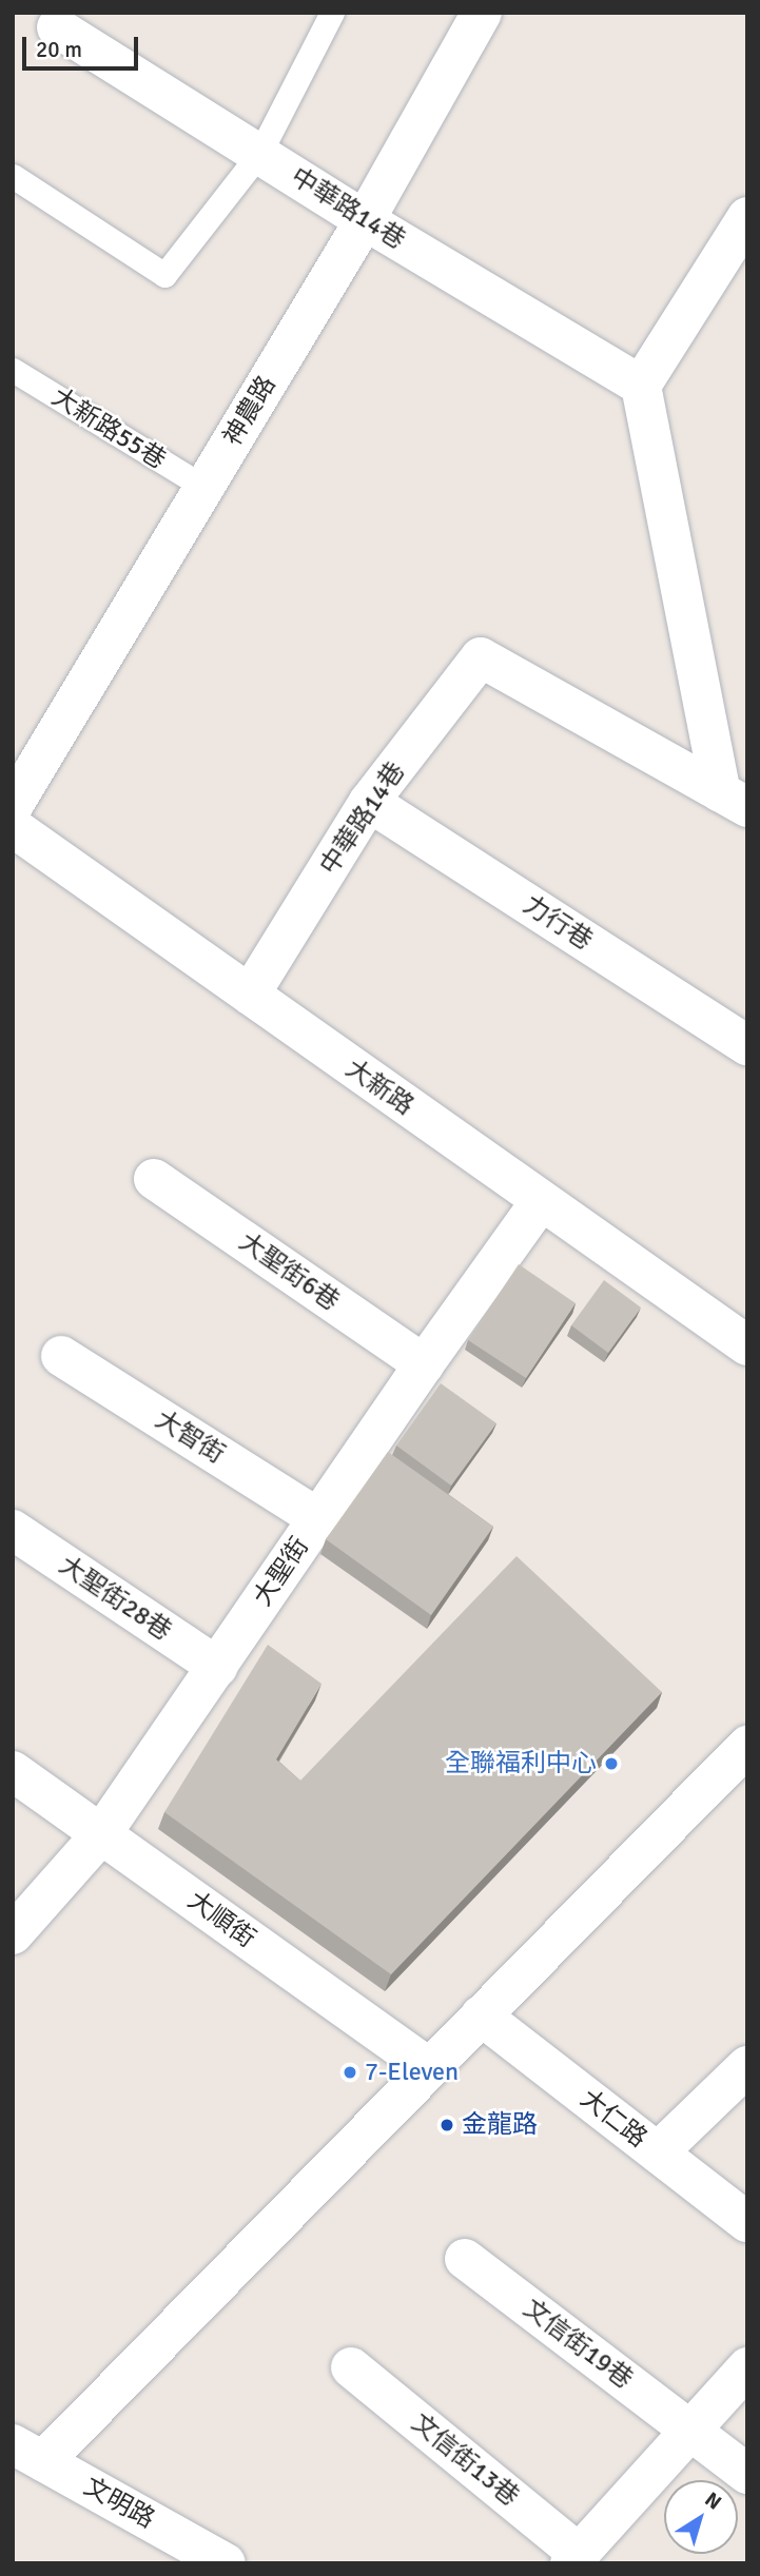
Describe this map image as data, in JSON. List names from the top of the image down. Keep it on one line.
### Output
{"streets":{"street":["中華路14巷","神農路","力行巷","大新路","大聖街6巷","大智街","大聖街","大聖街28巷","大順街","大仁路","文信街19巷","文信街13巷","文明路"],"lane":["大新路55巷"]},"crossings":[["中華路14巷","神農路"],["中華路14巷","力行巷"],["中華路14巷","大新路"],["神農路","大新路55巷"],["大新路","大聖街"],["大聖街6巷","大聖街"],["大智街","大聖街"],["大聖街","大聖街28巷"],["大聖街","大順街"]],"places":["全聯福利中心","7-Eleven","金龍路"],"scale_bar":"20 m","north":"top right"}
